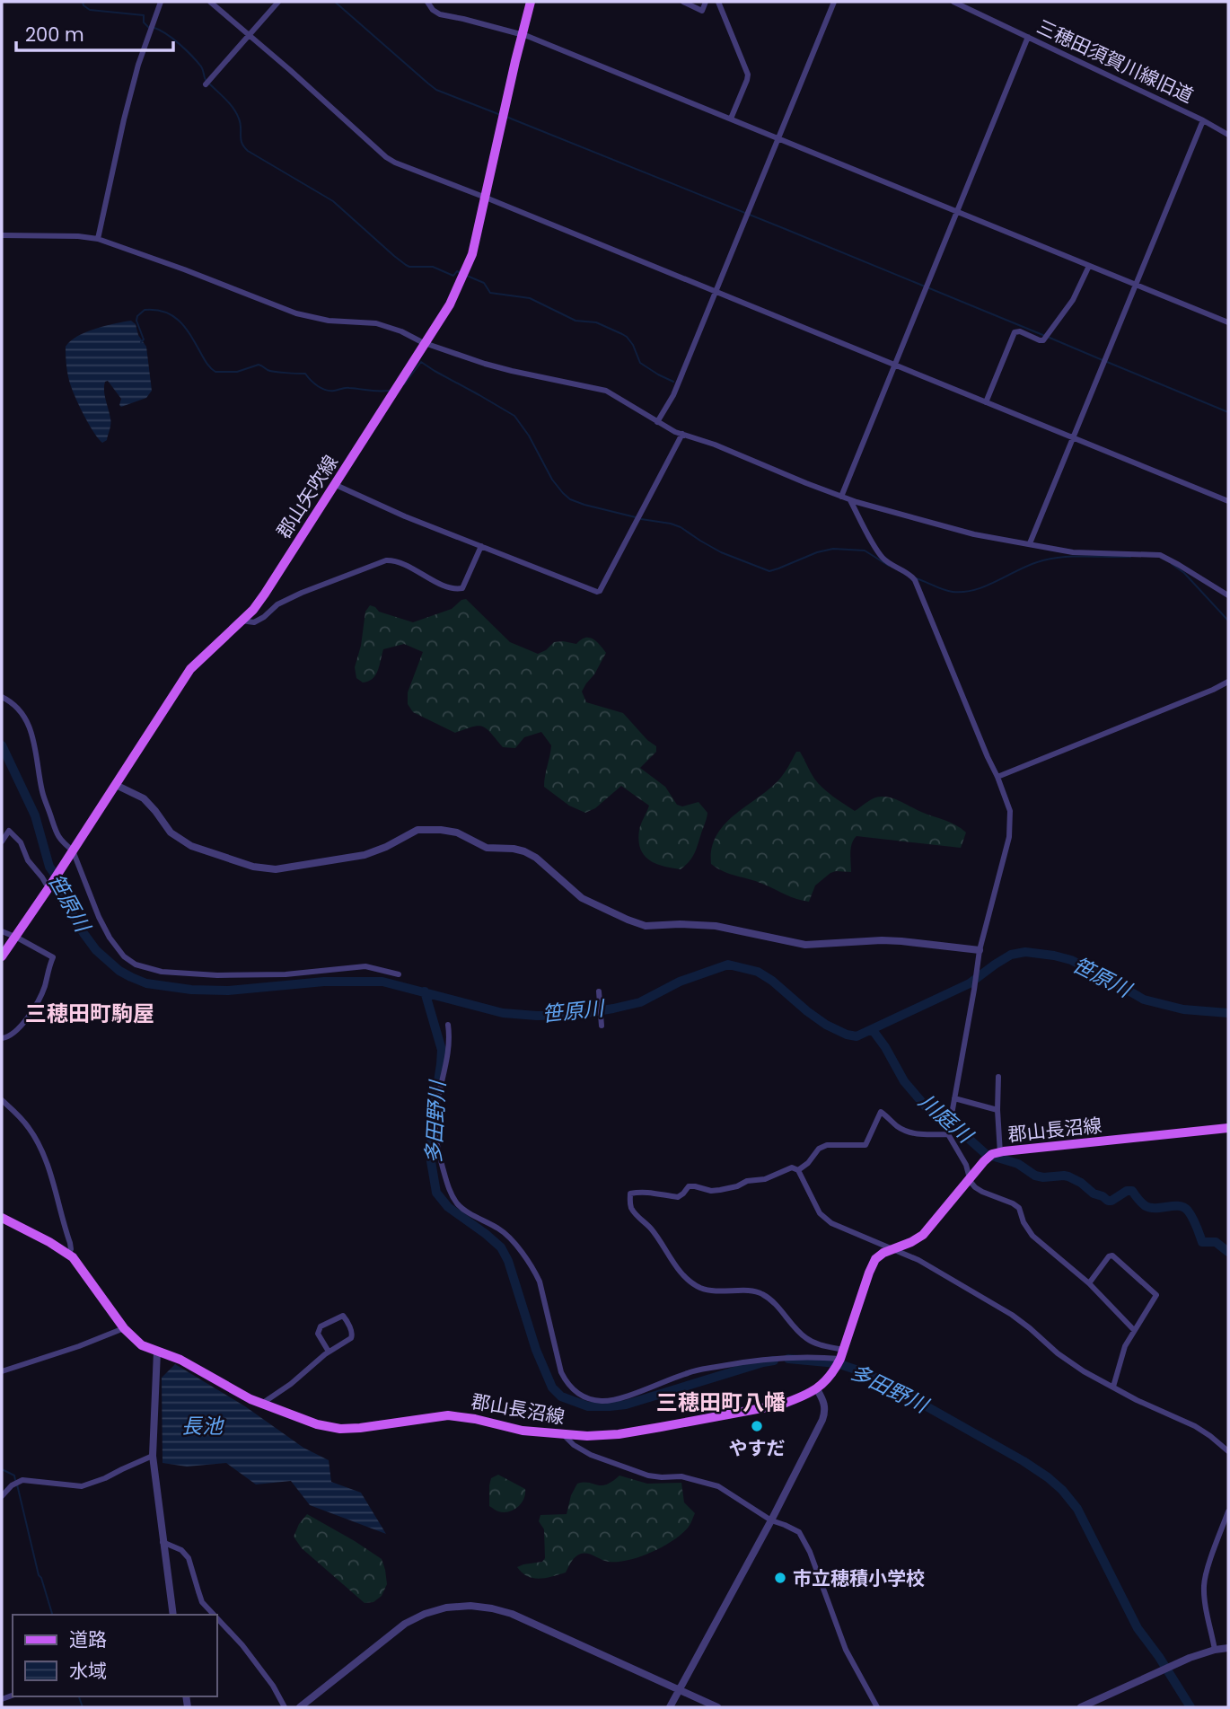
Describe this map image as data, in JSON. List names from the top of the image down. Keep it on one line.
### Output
{"streets":{"main road":["郡山矢吹線","郡山長沼線"],"street":["三穂田須賀川線旧道"]},"districts":["三穂田町駒屋","三穂田町八幡"],"water":["笹原川","川庭川","多田野川","長池"],"places":["やすだ","市立穂積小学校"],"legend":["道路","水域"],"scale_bar":"200 m"}
